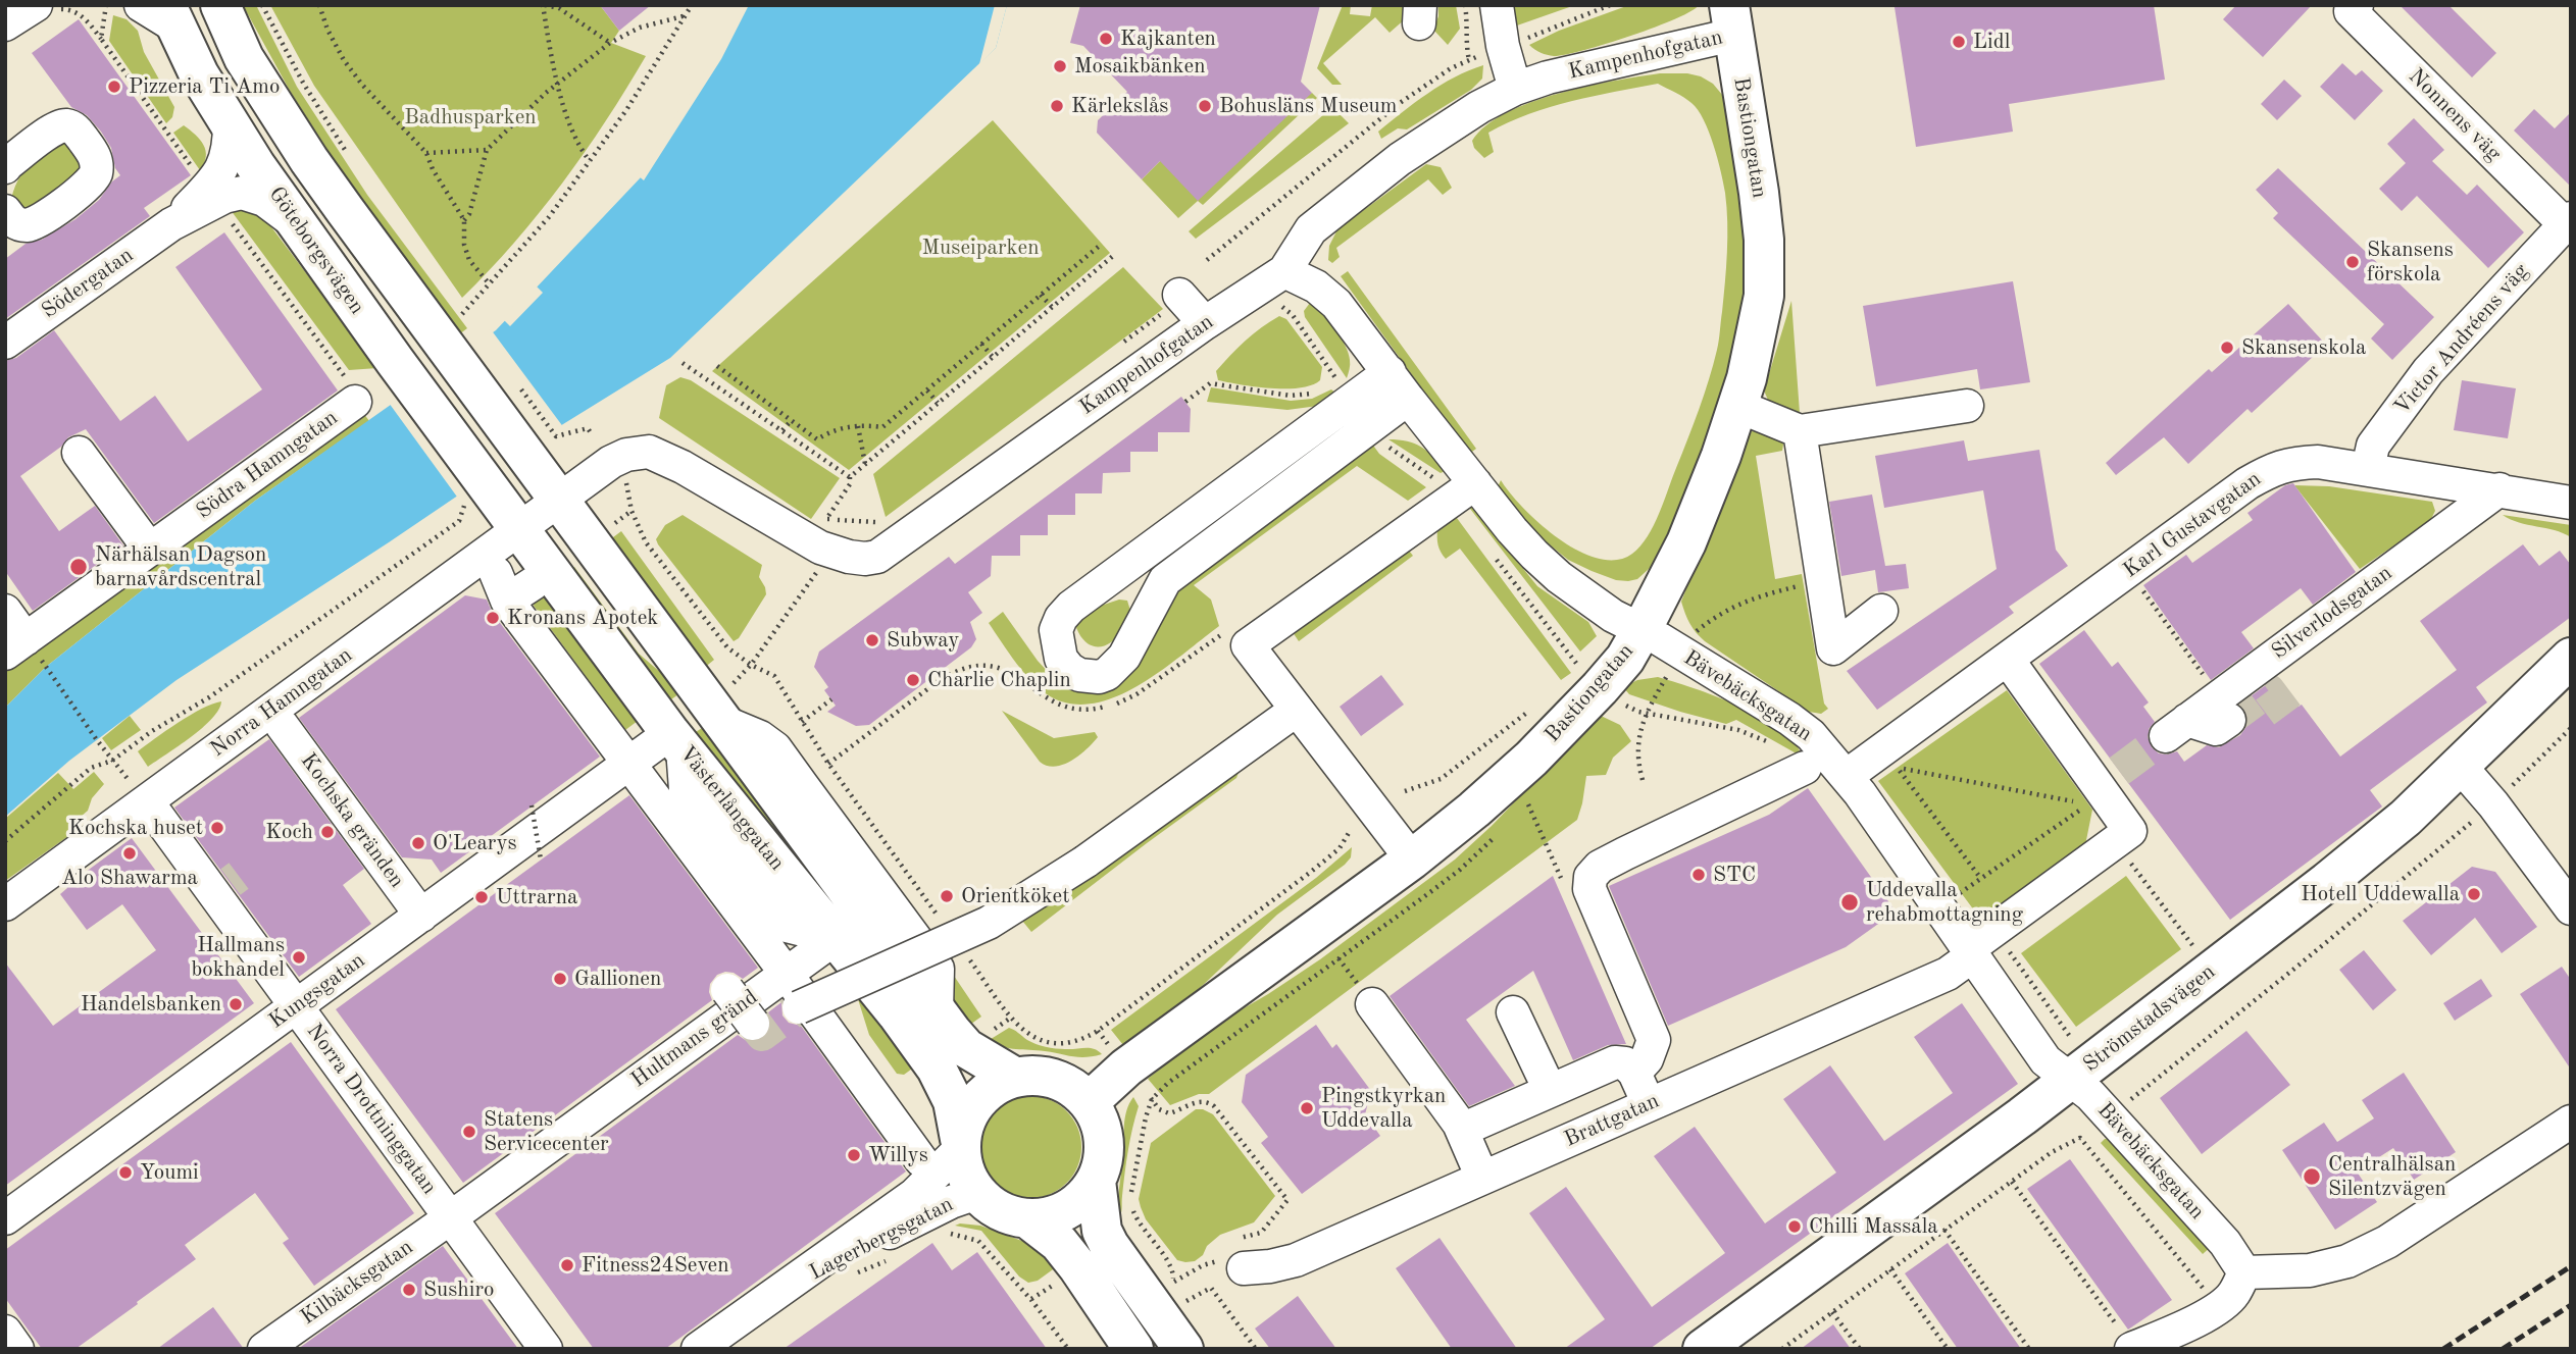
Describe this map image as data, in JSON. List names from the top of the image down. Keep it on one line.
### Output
{"streets":{"main road":["Bastiongatan","Göteborgsvägen","Västerlånggatan","Strömstadsvägen"],"street":["Kampenhofgatan","Nonnens väg","Södergatan","Victor Andréens väg","Södra Hamngatan","Karl Gustavgatan","Silverlodsgatan","Bävebäcksgatan","Norra Hamngatan","Kochska gränden","Kungsgatan","Hultmans gränd","Norra Drottninggatan","Brattgatan","Lagerbergsgatan","Kilbäcksgatan"]},"crossings":[["Kampenhofgatan","Bastiongatan"],["Kampenhofgatan","Bävebäcksgatan"],["Kampenhofgatan","Norra Hamngatan"],["Kampenhofgatan","Västerlånggatan"],["Nonnens väg","Victor Andréens väg"],["Bastiongatan","Bävebäcksgatan"],["Bastiongatan","Västerlånggatan"],["Bastiongatan","Lagerbergsgatan"],["Göteborgsvägen","Södergatan"],["Göteborgsvägen","Västerlånggatan"],["Victor Andréens väg","Karl Gustavgatan"],["Karl Gustavgatan","Silverlodsgatan"],["Karl Gustavgatan","Bävebäcksgatan"],["Bävebäcksgatan","Strömstadsvägen"],["Bävebäcksgatan","Brattgatan"],["Norra Hamngatan","Västerlånggatan"],["Norra Hamngatan","Norra Drottninggatan"],["Västerlånggatan","Kungsgatan"],["Västerlånggatan","Hultmans gränd"],["Västerlånggatan","Lagerbergsgatan"],["Kochska gränden","Kungsgatan"],["Kungsgatan","Norra Drottninggatan"],["Hultmans gränd","Norra Drottninggatan"],["Hultmans gränd","Kilbäcksgatan"],["Norra Drottninggatan","Kilbäcksgatan"]],"parks":["Badhusparken","Museiparken"],"places":["Kajkanten","Lidl","Mosaikbänken","Pizzeria Ti Amo","Kärlekslås","Bohusläns Museum","Skansens förskola","Skansenskola","Närhälsan Dagson barnavårdscentral","Kronans Apotek","Subway","Charlie Chaplin","Kochska huset","Koch","O'Learys","Alo Shawarma","STC","Hotell Uddewalla","Orientköket","Uttrarna","Uddevalla rehabmottagning","Hallmans bokhandel","Gallionen","Handelsbanken","Pingstkyrkan Uddevalla","Statens Servicecenter","Willys","Youmi","Centralhälsan Silentzvägen","Chilli Massala","Fitness24Seven","Sushiro"]}
